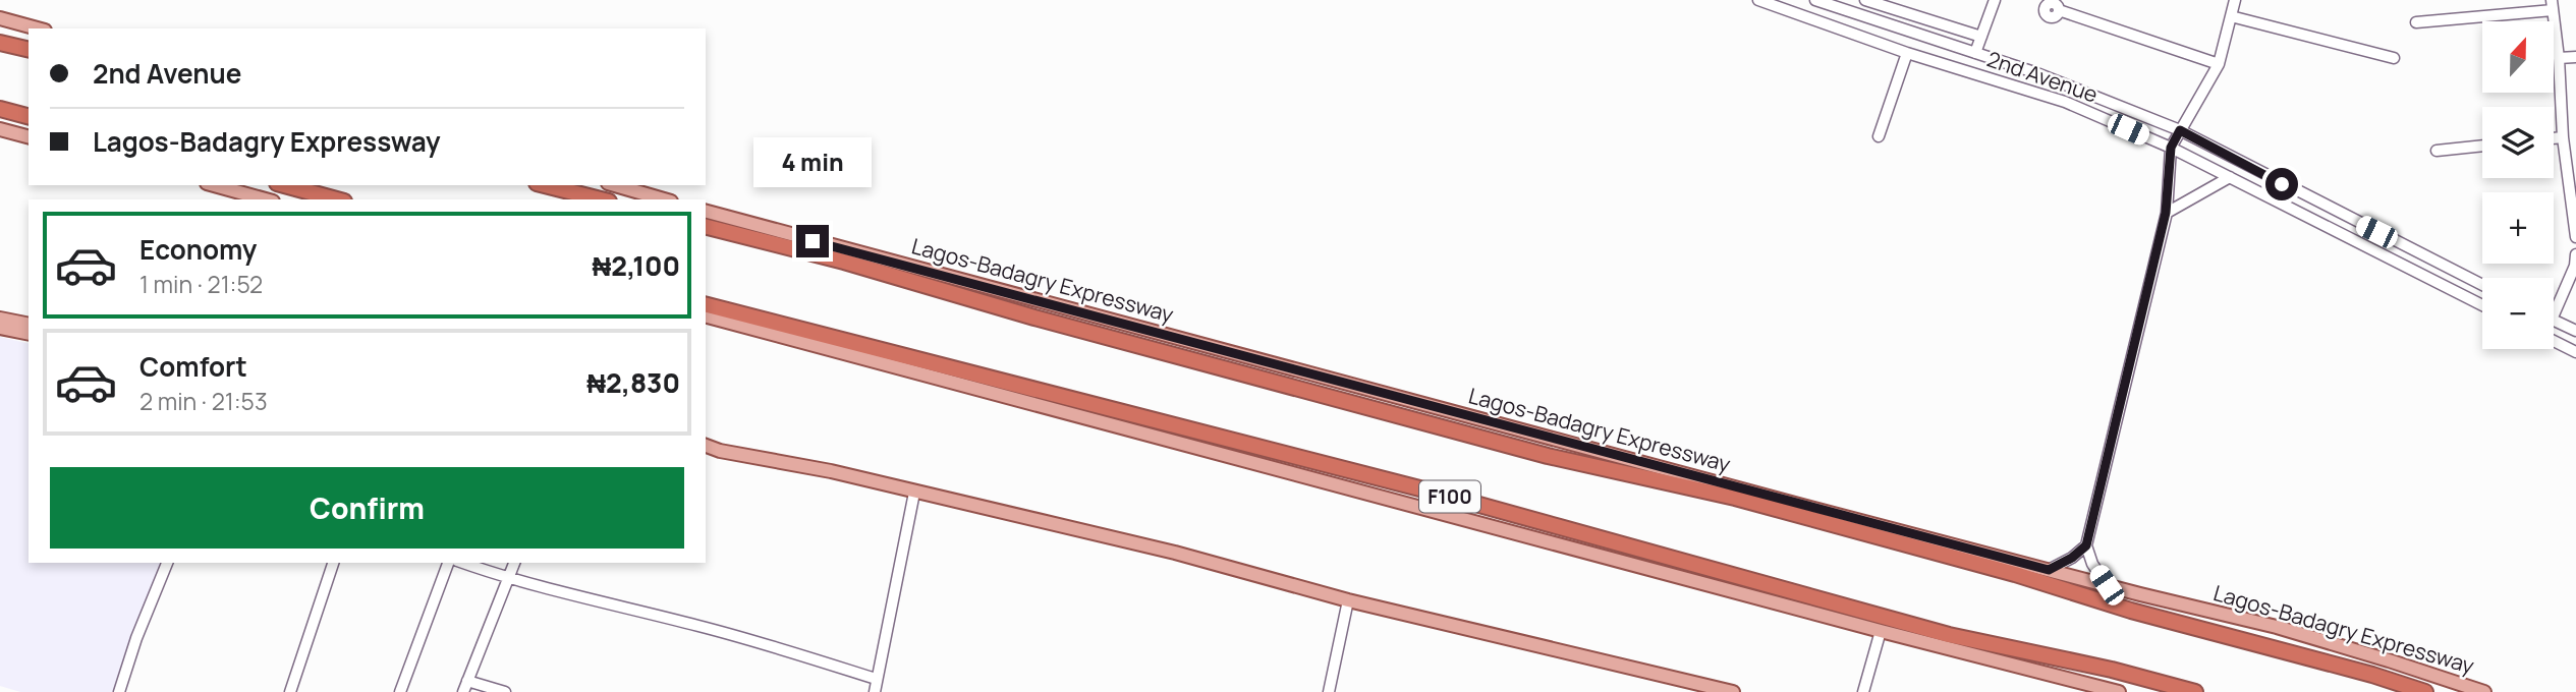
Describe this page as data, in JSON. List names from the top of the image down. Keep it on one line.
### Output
{"streets":{"highway":["Lagos-Badagry Expressway","F100"],"street":["2nd Avenue"]},"north":"top","page":{"map_buttons":["+","−"],"banner":["2nd Avenue","Lagos-Badagry Expressway"],"bubble":"4 min","list":[{"name":"Economy","note":"1 min · 21:52","value":"₦2,100"},{"name":"Comfort","note":"2 min · 21:53","value":"₦2,830"}],"buttons":"Confirm"}}
